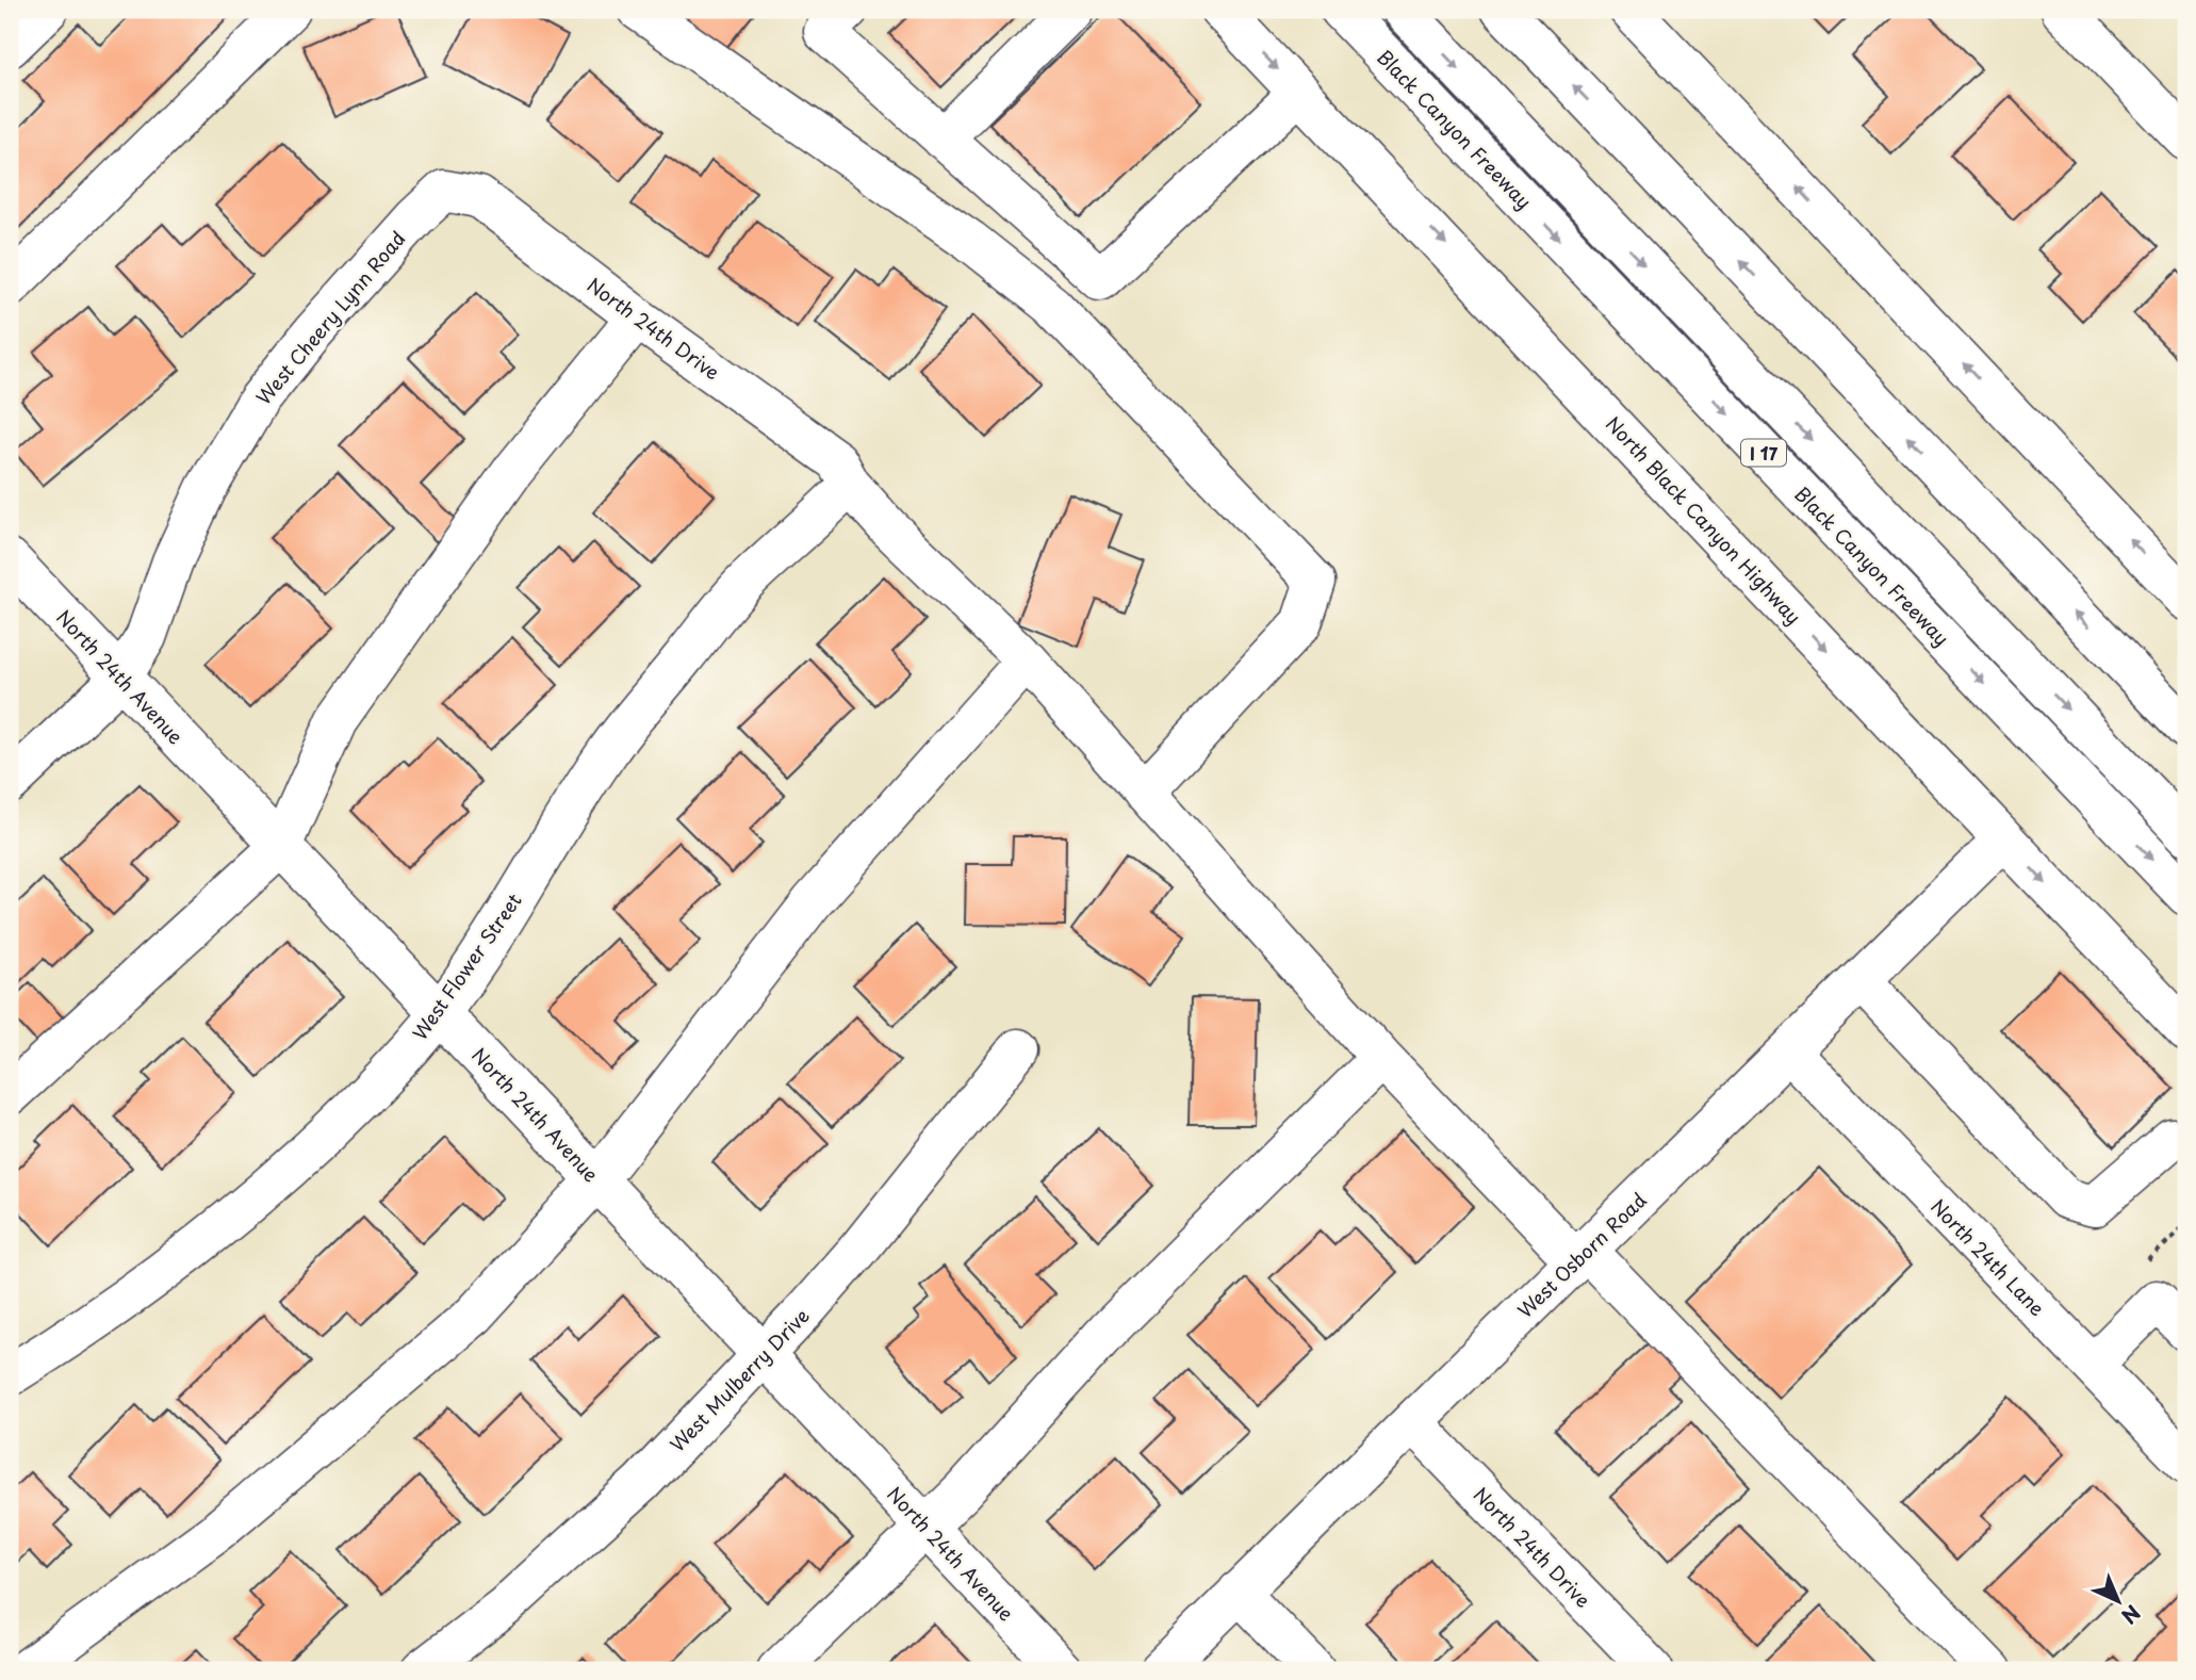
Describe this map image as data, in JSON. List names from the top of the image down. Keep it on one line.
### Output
{"streets":{"main road":["Black Canyon Freeway","West Cheery Lynn Road","North 24th Drive","I 17","North Black Canyon Highway","North 24th Avenue","West Flower Street","West Osborn Road","North 24th Lane","West Mulberry Drive"]},"crossings":[["West Cheery Lynn Road","North 24th Drive"],["West Cheery Lynn Road","North 24th Avenue"],["North 24th Drive","West Flower Street"],["North 24th Drive","West Osborn Road"],["North Black Canyon Highway","West Osborn Road"],["North 24th Avenue","West Flower Street"],["North 24th Avenue","West Mulberry Drive"],["West Osborn Road","North 24th Lane"]],"north":"bottom right"}
